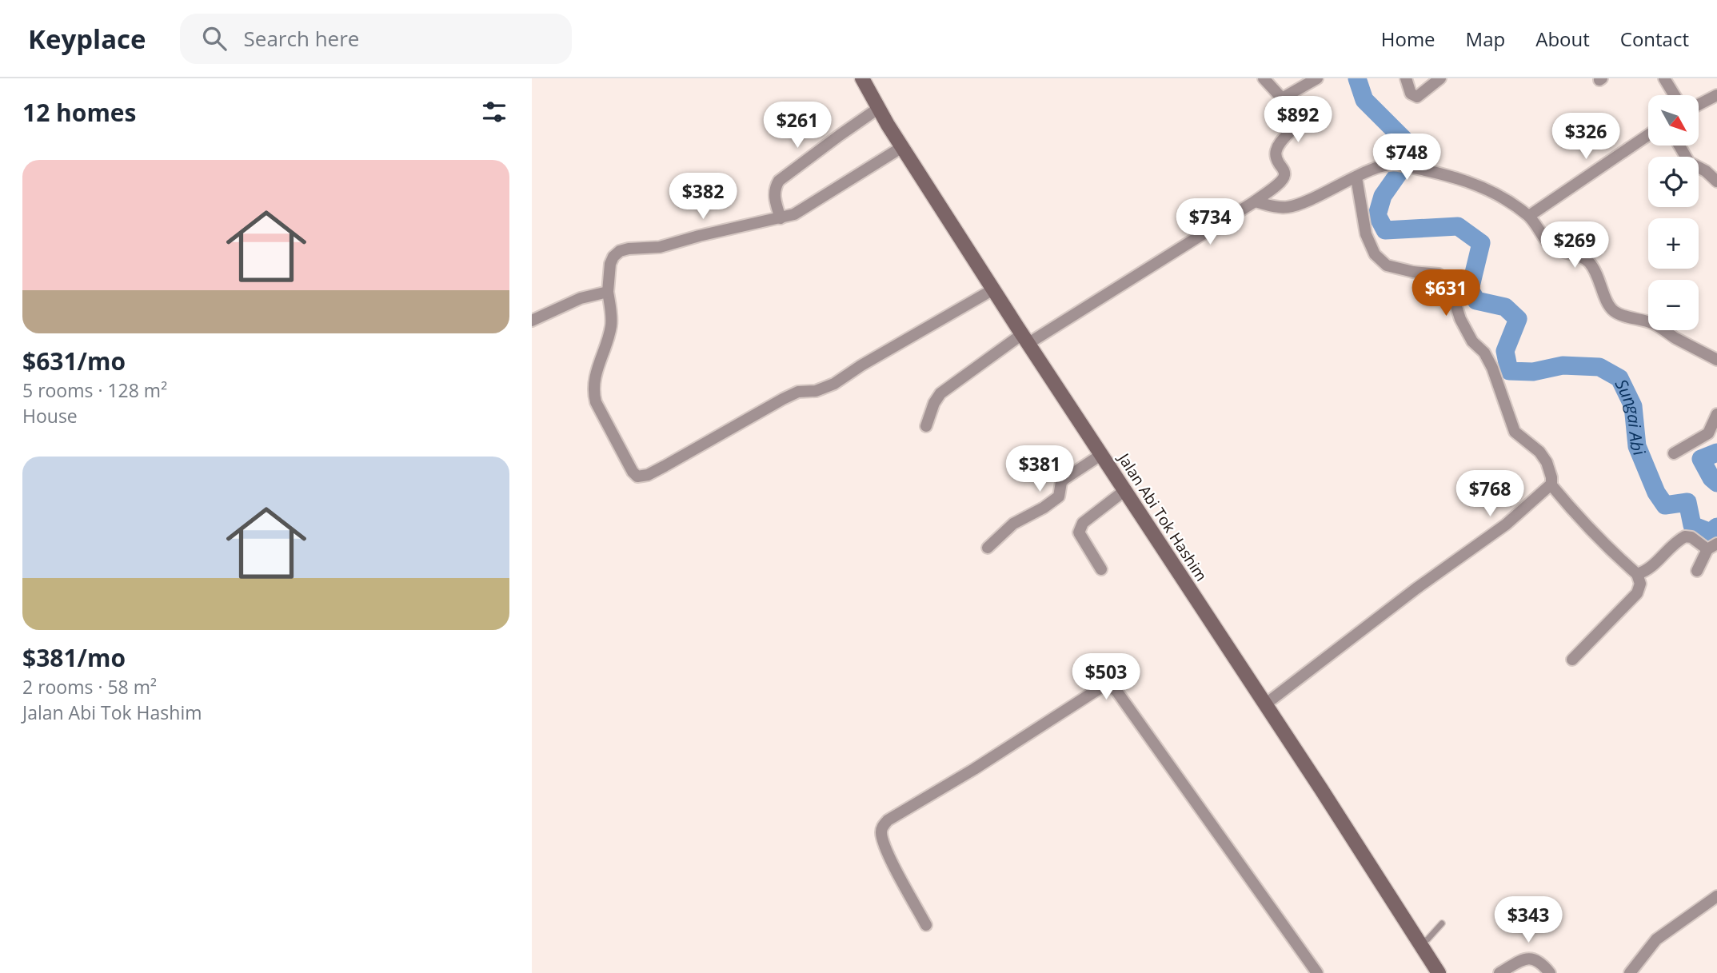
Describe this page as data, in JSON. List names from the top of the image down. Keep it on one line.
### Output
{"streets":{"main road":["Jalan Abi Tok Hashim"]},"water":["Sungai Abi"],"north":"bottom right","page":{"header":"Keyplace","search":"Search here","nav":["Home","Map","About","Contact"],"heading":"12 homes","map_buttons":["+","−"],"price":["$892","$261","$326","$748","$382","$734","$269","$631","$381","$768","$503","$343"],"list":[{"name":"$631/mo","note":"5 rooms · 128 m² · House"},{"name":"$381/mo","note":"2 rooms · 58 m² · Jalan Abi Tok Hashim"}]}}
